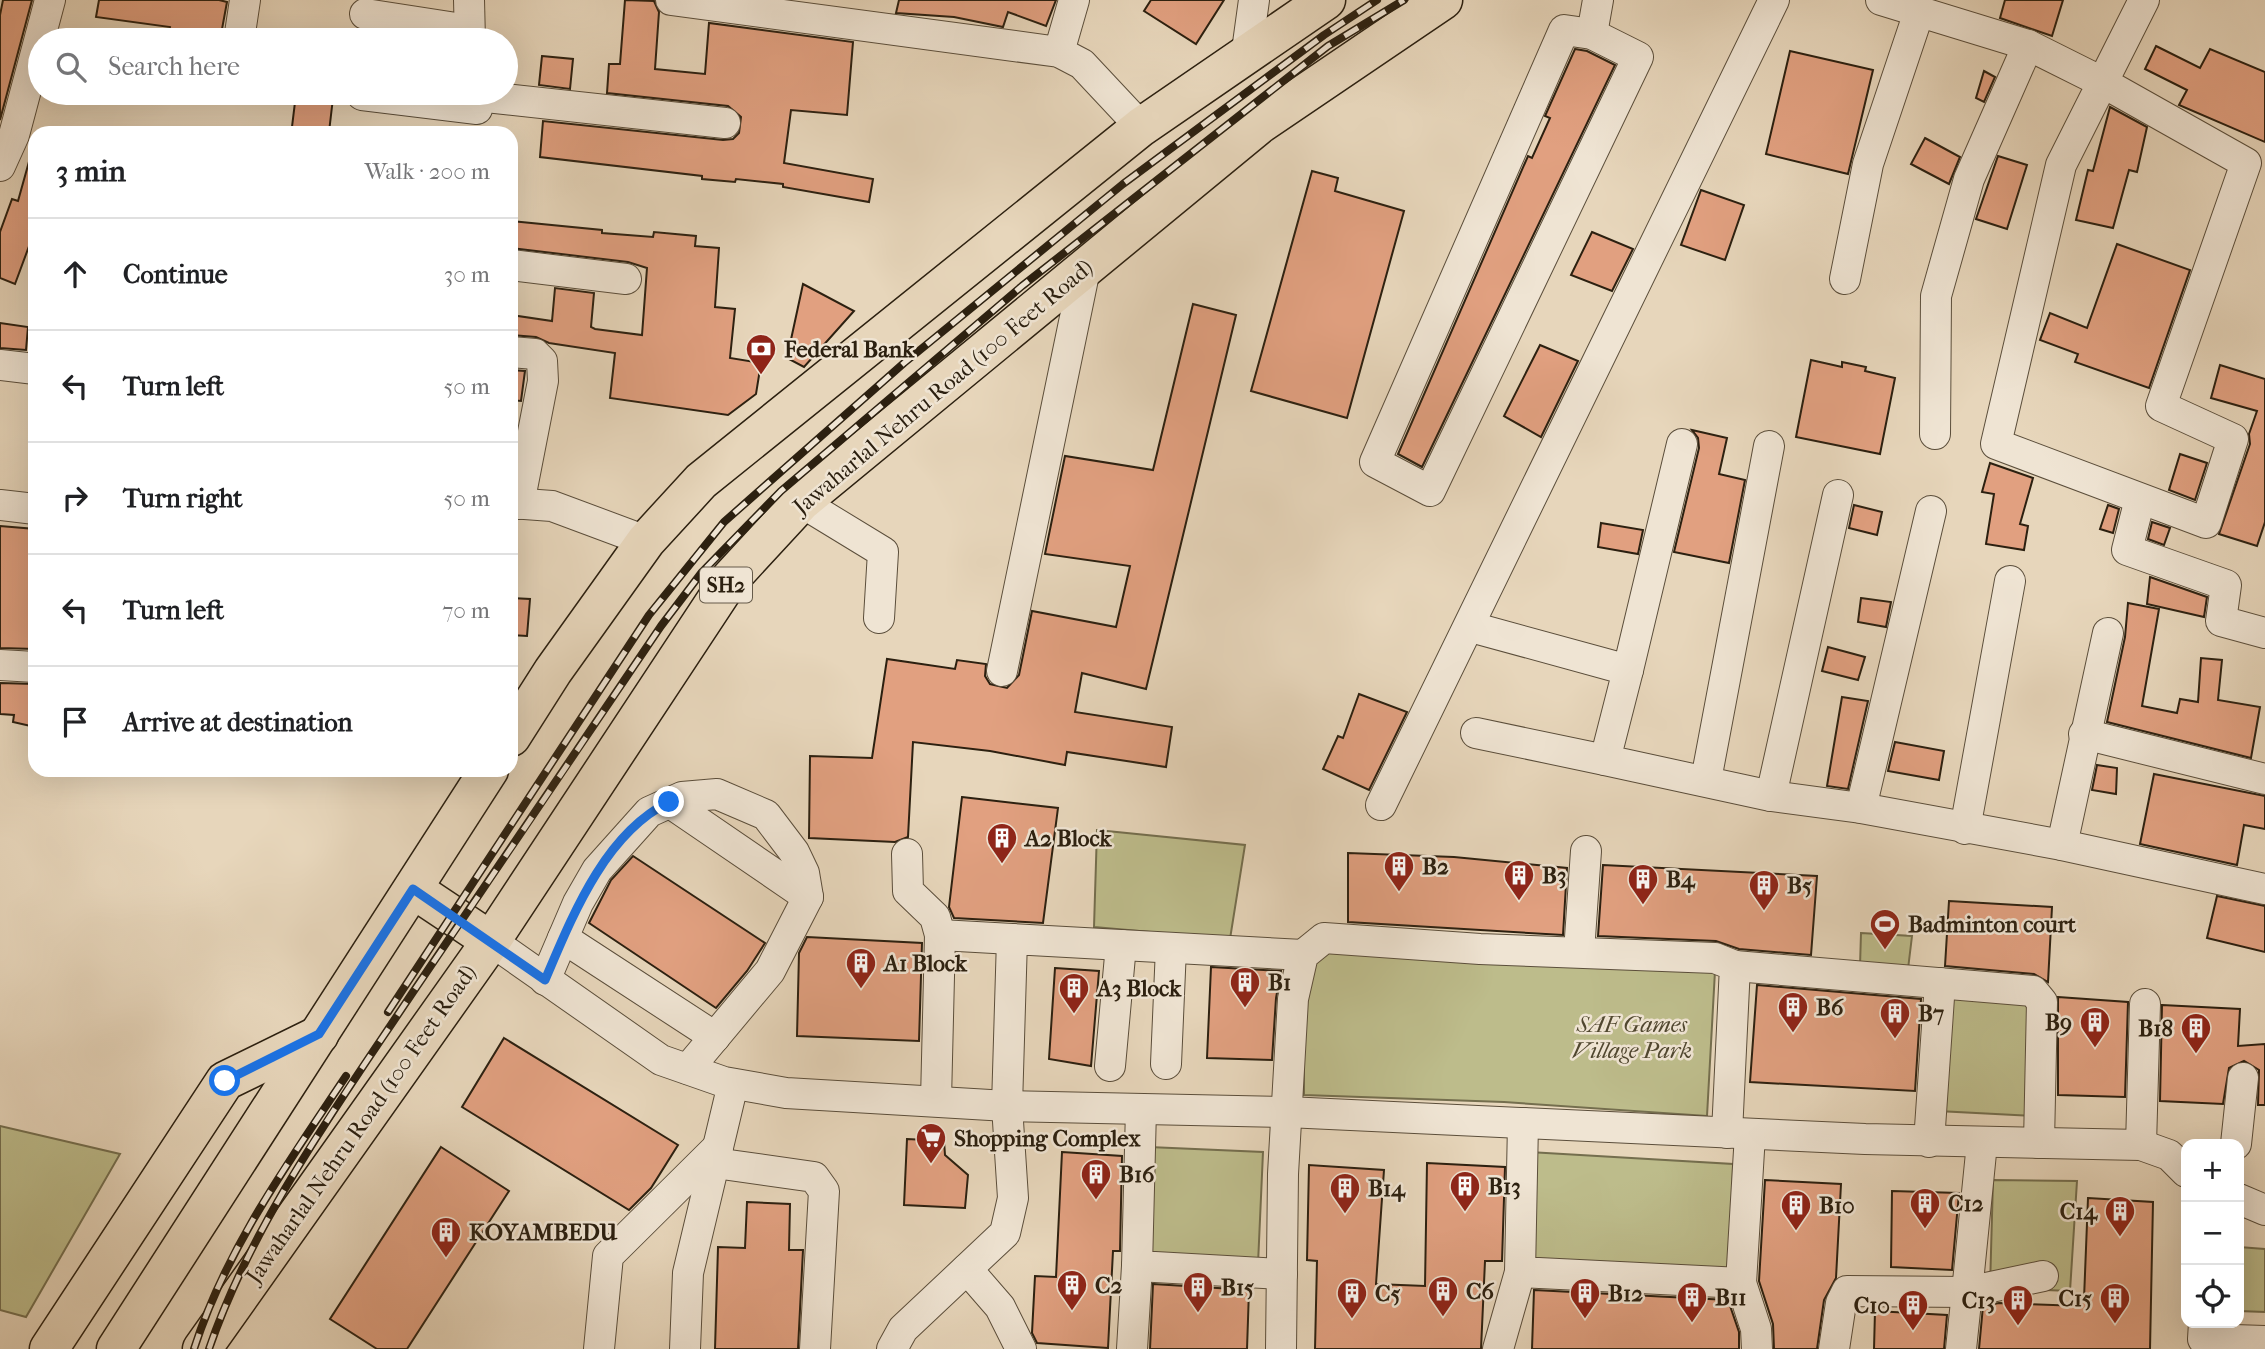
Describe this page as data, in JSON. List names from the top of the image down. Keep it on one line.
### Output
{"streets":{"main road":["Jawaharlal Nehru Road (100 Feet Road)","SH2"]},"parks":["SAF Games Village Park"],"places":{"bank":["Federal Bank"],"building":["A2 Block","B2","B3","B4","B5","A1 Block","B1","A3 Block","B6","B7","B9","B18","B16","B13","B14","C12","B10","C14","KOYAMBEDU","C2","B15","C6","C5","B12","B11","C15","C13","C10"],"sports":["Badminton court"],"supermarket":["Shopping Complex"]},"page":{"search":"Search here","heading":["3 min","Walk · 200 m"],"list":[["Continue","30 m"],["Turn left","50 m"],["Turn right","50 m"],["Turn left","70 m"],"Arrive at destination"],"map_buttons":["+","−"]}}
